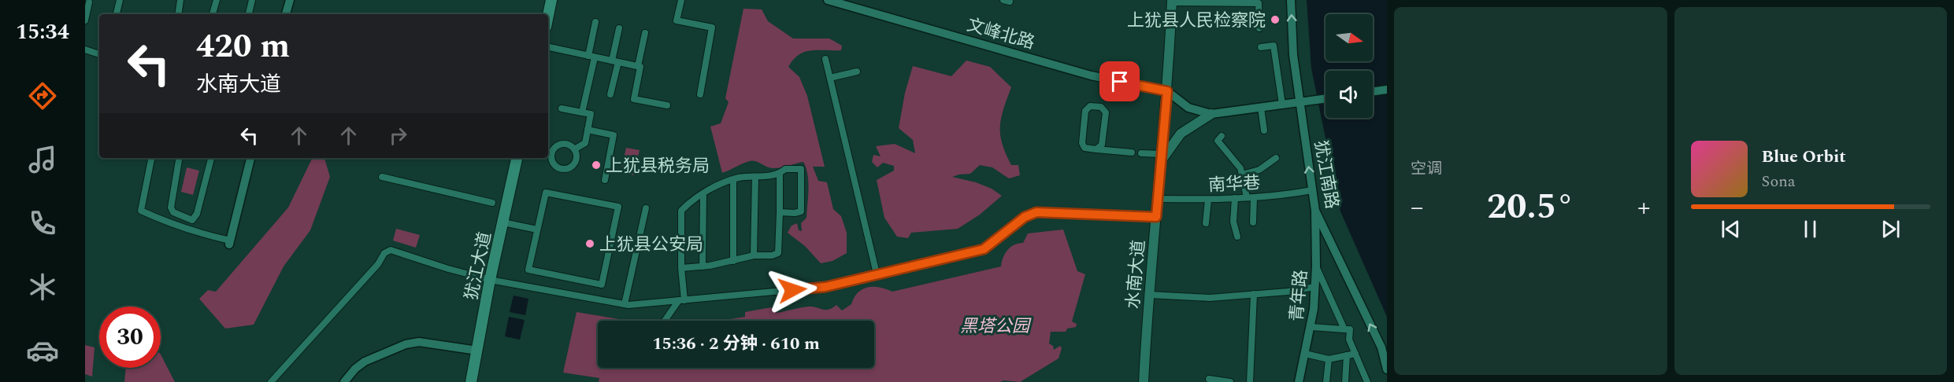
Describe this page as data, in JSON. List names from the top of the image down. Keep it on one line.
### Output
{"streets":{"main road":["犹江大道","水南大道"],"street":["文峰北路","犹江南路","南华巷","青年路"]},"crossings":[["文峰北路","水南大道"],["犹江南路","南华巷"],["犹江南路","青年路"],["南华巷","水南大道"]],"parks":["黑塔公园"],"places":["上犹县人民检察院","上犹县税务局","上犹县公安局"],"north":"right","page":{"tabs":"15:34","tile":"空调","turn":["420 m","水南大道"],"song":["Blue Orbit","Sona"],"heat":["−","20.5°","+"],"limit":"30","trip":"15:36 · 2 分钟 · 610 m"}}
